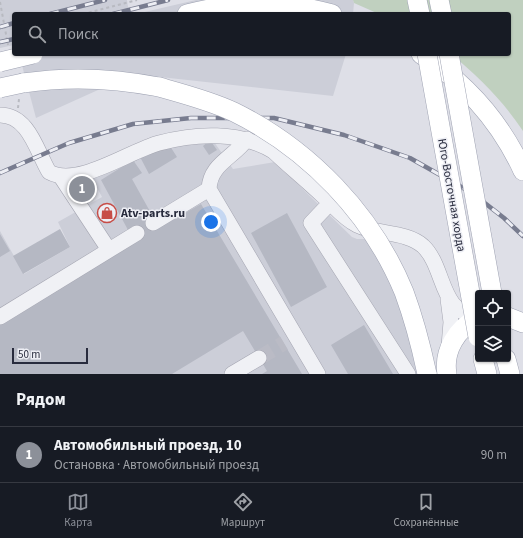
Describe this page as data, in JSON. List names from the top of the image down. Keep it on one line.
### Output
{"streets":{"main road":["Юго-Восточная хорда"]},"places":{"shop":["Atv-parts.ru"]},"scale_bar":"50 m","page":{"search":"Поиск","pins":"1","scale":"50 m","heading":"Рядом","list":[{"mark":"1","name":"Автомобильный проезд, 10","note":"Остановка · Автомобильный проезд","value":"90 m"}],"nav":["Карта","Маршрут","Сохранённые"]}}
